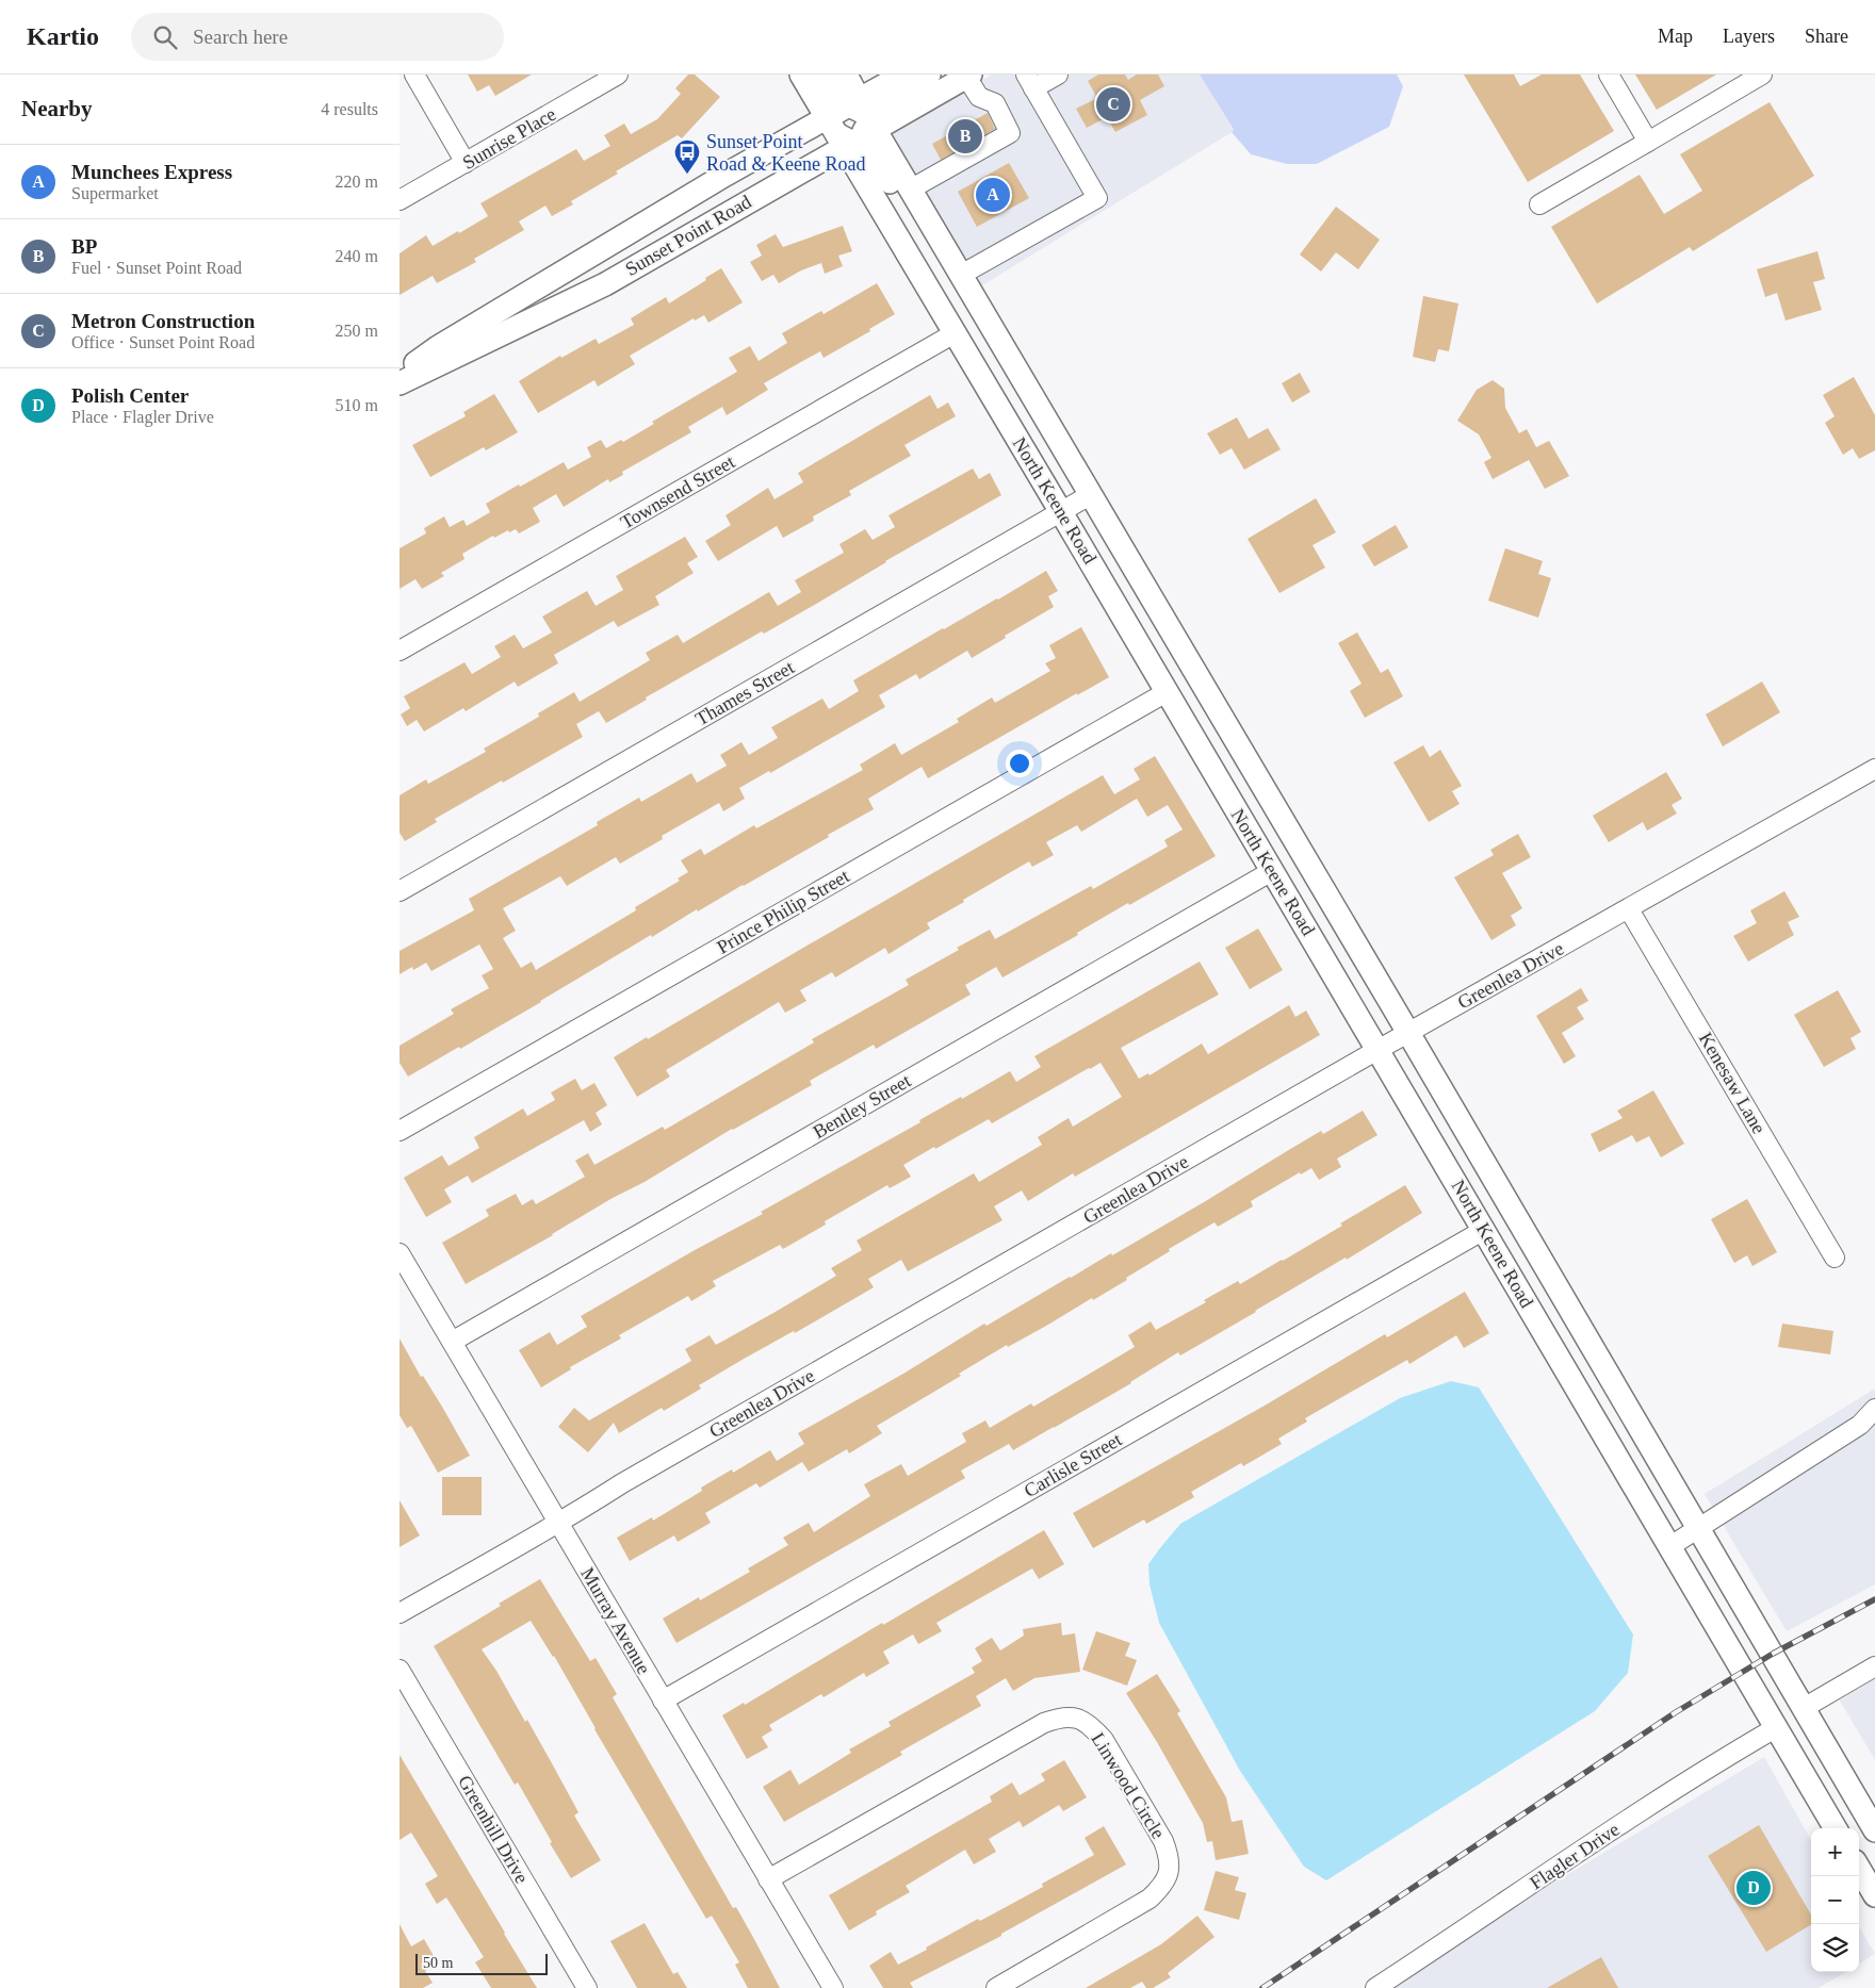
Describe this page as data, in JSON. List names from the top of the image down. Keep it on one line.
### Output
{"streets":{"main road":["Sunset Point Road","North Keene Road"],"street":["Sunrise Place","Townsend Street","Thames Street","Prince Philip Street","Greenlea Drive","Kenesaw Lane","Bentley Street","Carlisle Street","Murray Avenue","Linwood Circle","Greenhill Drive","Flagler Drive"]},"crossings":[["Sunset Point Road","North Keene Road"],["Townsend Street","North Keene Road"],["North Keene Road","Thames Street"],["North Keene Road","Prince Philip Street"],["North Keene Road","Greenlea Drive"],["North Keene Road","Bentley Street"],["North Keene Road","Carlisle Street"],["North Keene Road","Flagler Drive"],["Greenlea Drive","Kenesaw Lane"],["Greenlea Drive","Murray Avenue"],["Bentley Street","Murray Avenue"],["Carlisle Street","Murray Avenue"],["Murray Avenue","Linwood Circle"]],"places":{"bus stop":["Sunset Point Road & Keene Road"]},"scale_bar":"50 m","page":{"header":"Kartio","search":"Search here","nav":["Map","Layers","Share"],"heading":["Nearby","4 results"],"pins":["C","B","A","D"],"list":[{"mark":"A","name":"Munchees Express","note":"Supermarket","value":"220 m"},{"mark":"B","name":"BP","note":"Fuel · Sunset Point Road","value":"240 m"},{"mark":"C","name":"Metron Construction","note":"Office · Sunset Point Road","value":"250 m"},{"mark":"D","name":"Polish Center","note":"Place · Flagler Drive","value":"510 m"}],"map_buttons":["+","−"],"scale":"50 m"}}
